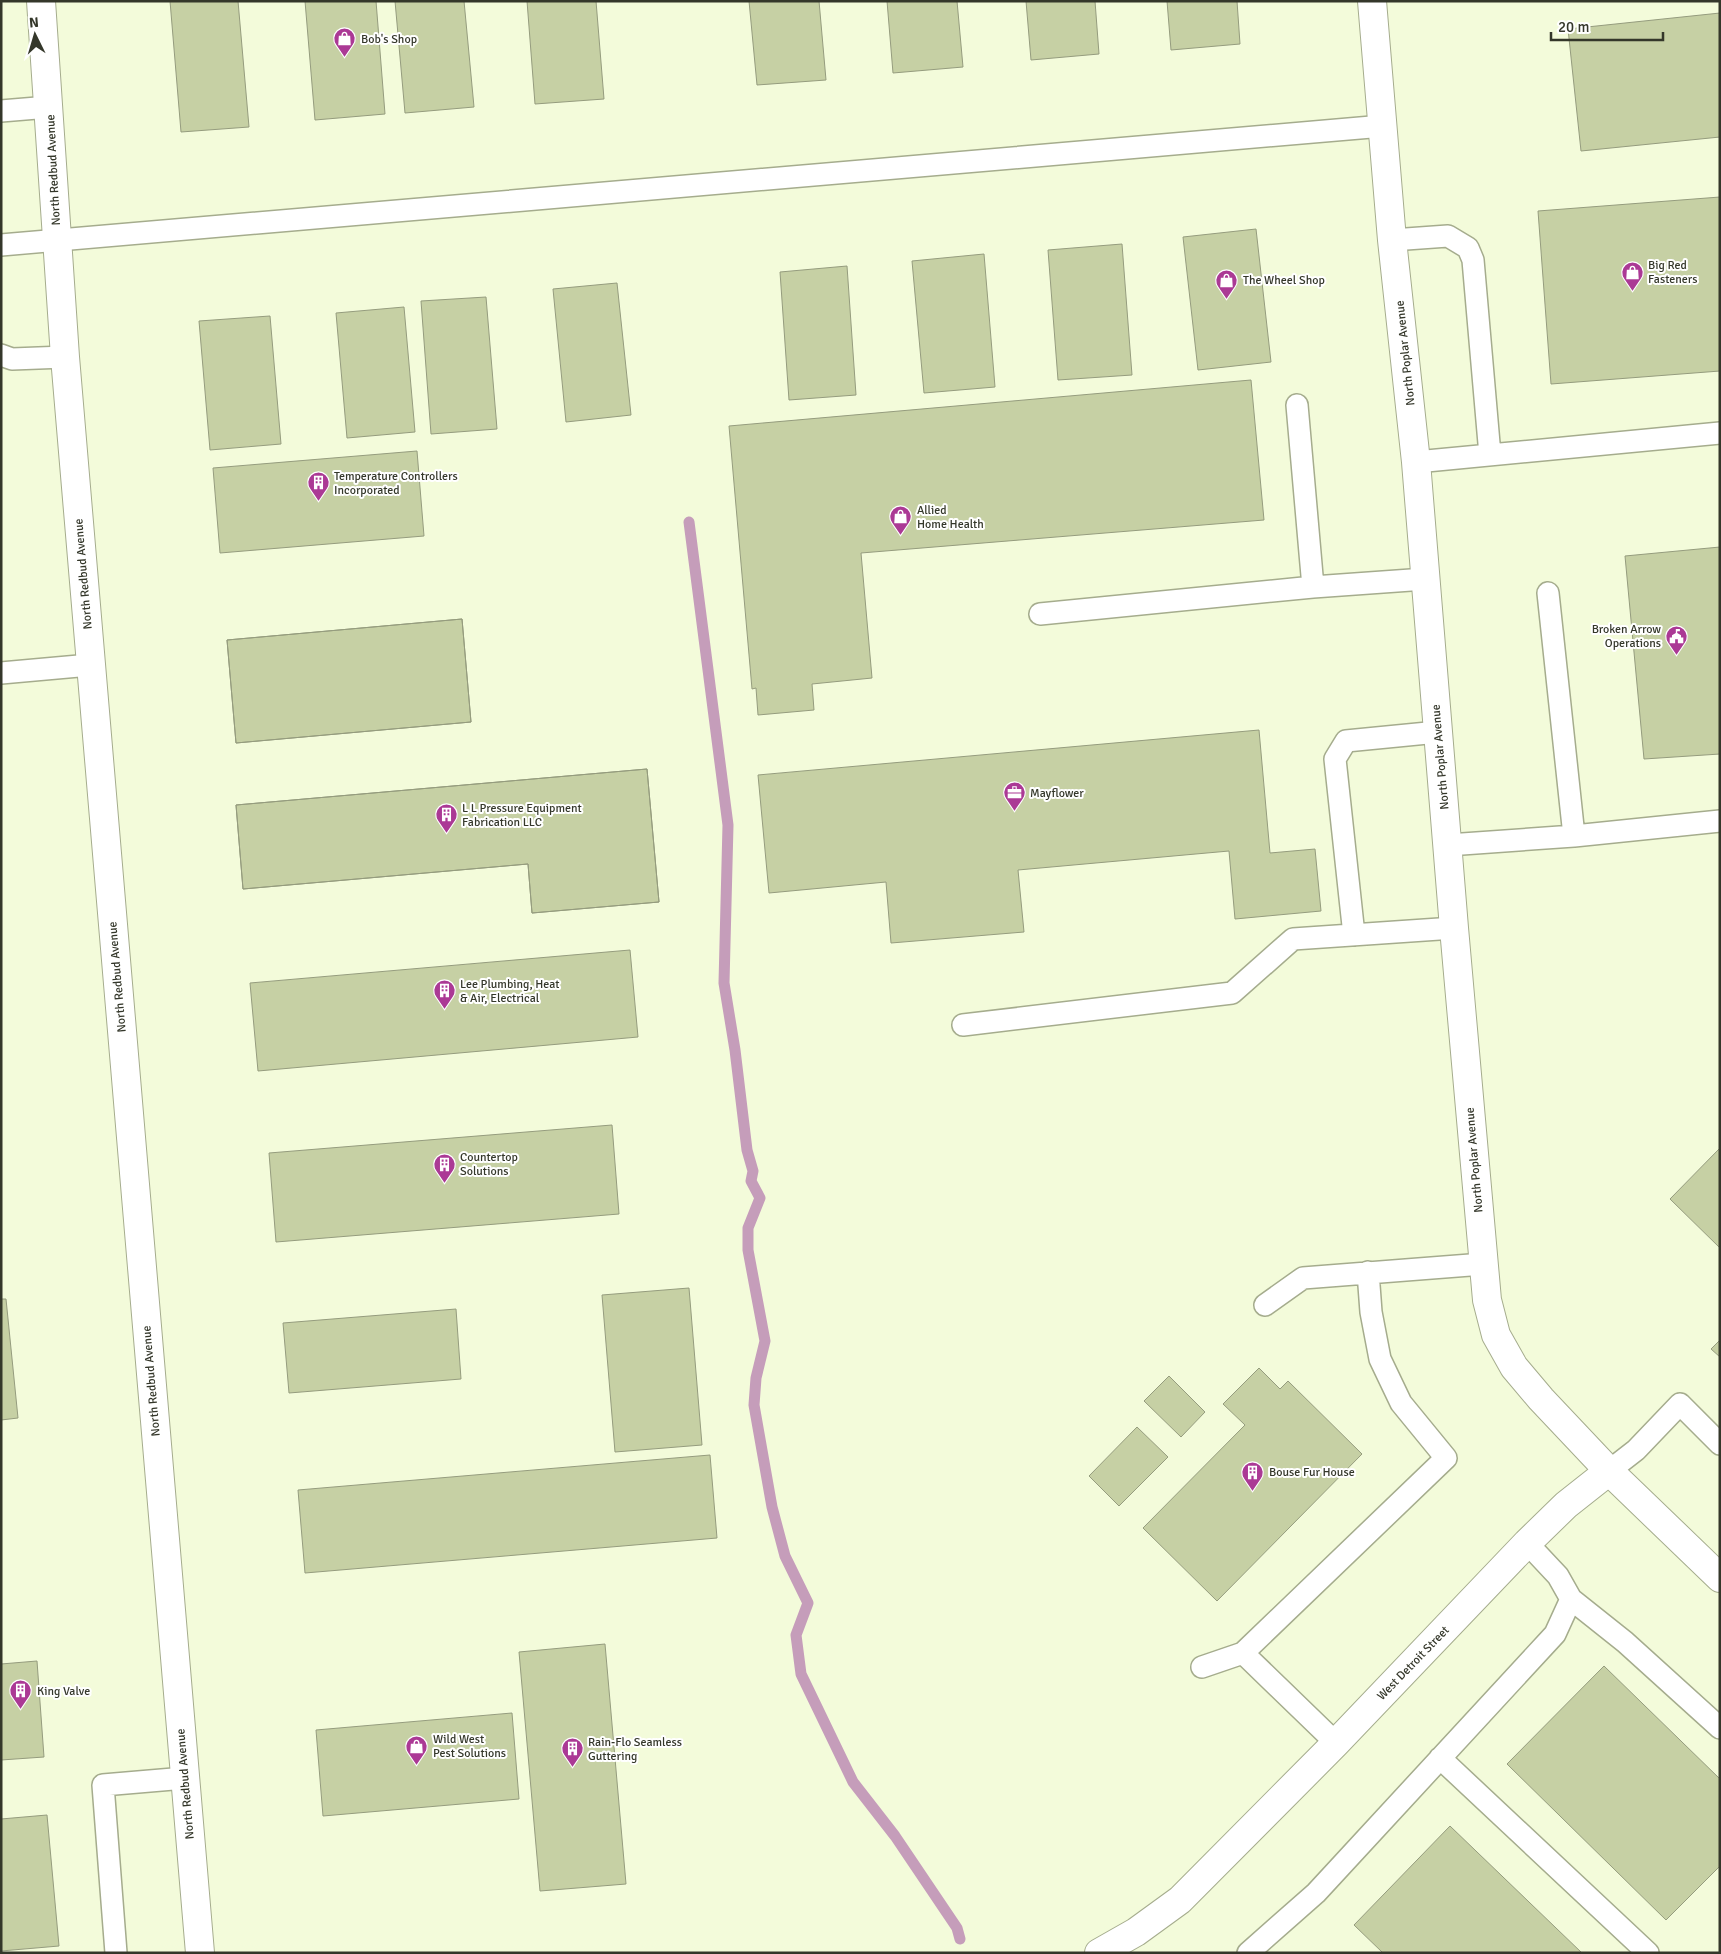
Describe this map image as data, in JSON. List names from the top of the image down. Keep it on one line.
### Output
{"streets":{"street":["North Redbud Avenue","North Poplar Avenue","West Detroit Street"]},"crossings":[["North Poplar Avenue","West Detroit Street"]],"places":{"shop":["Bob's Shop","Big Red Fasteners","The Wheel Shop","Allied Home Health","Wild West Pest Solutions"],"building":["Temperature Controllers Incorporated","L L Pressure Equipment Fabrication LLC","Lee Plumbing, Heat & Air, Electrical","Countertop Solutions","Bouse Fur House","King Valve","Rain-Flo Seamless Guttering"],"public building":["Broken Arrow Operations"],"office":["Mayflower"]},"scale_bar":"20 m","north":"top"}
